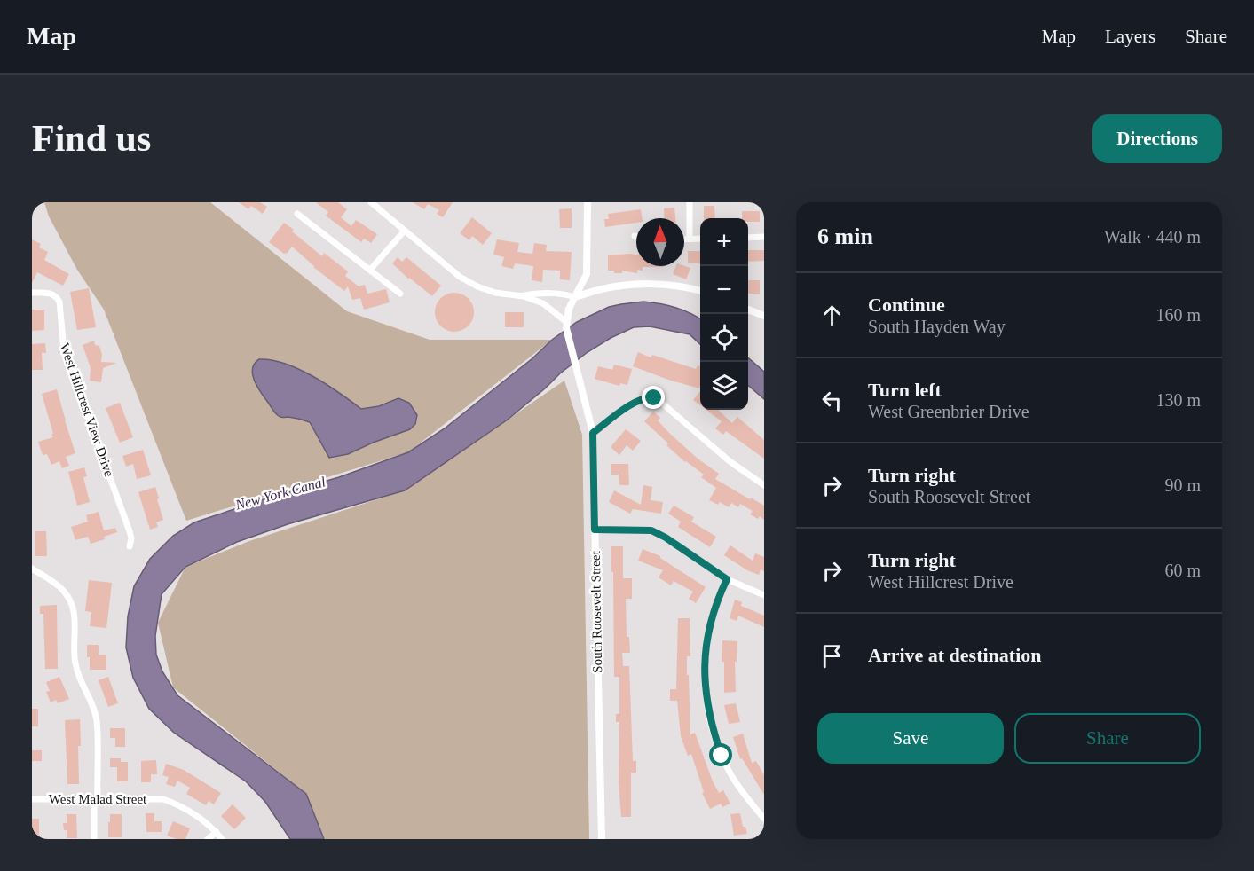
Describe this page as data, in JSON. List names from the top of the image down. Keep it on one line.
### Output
{"streets":{"street":["West Hillcrest View Drive","South Roosevelt Street","West Malad Street"]},"water":["New York Canal"],"north":"top","page":{"header":"Map","nav":["Map","Layers","Share"],"buttons":["Directions",["Save","Share"]],"title":"Find us","heading":["6 min","Walk · 440 m"],"map_buttons":["+","−"],"list":[["Continue","South Hayden Way","160 m"],["Turn left","West Greenbrier Drive","130 m"],["Turn right","South Roosevelt Street","90 m"],["Turn right","West Hillcrest Drive","60 m"],"Arrive at destination"]}}
